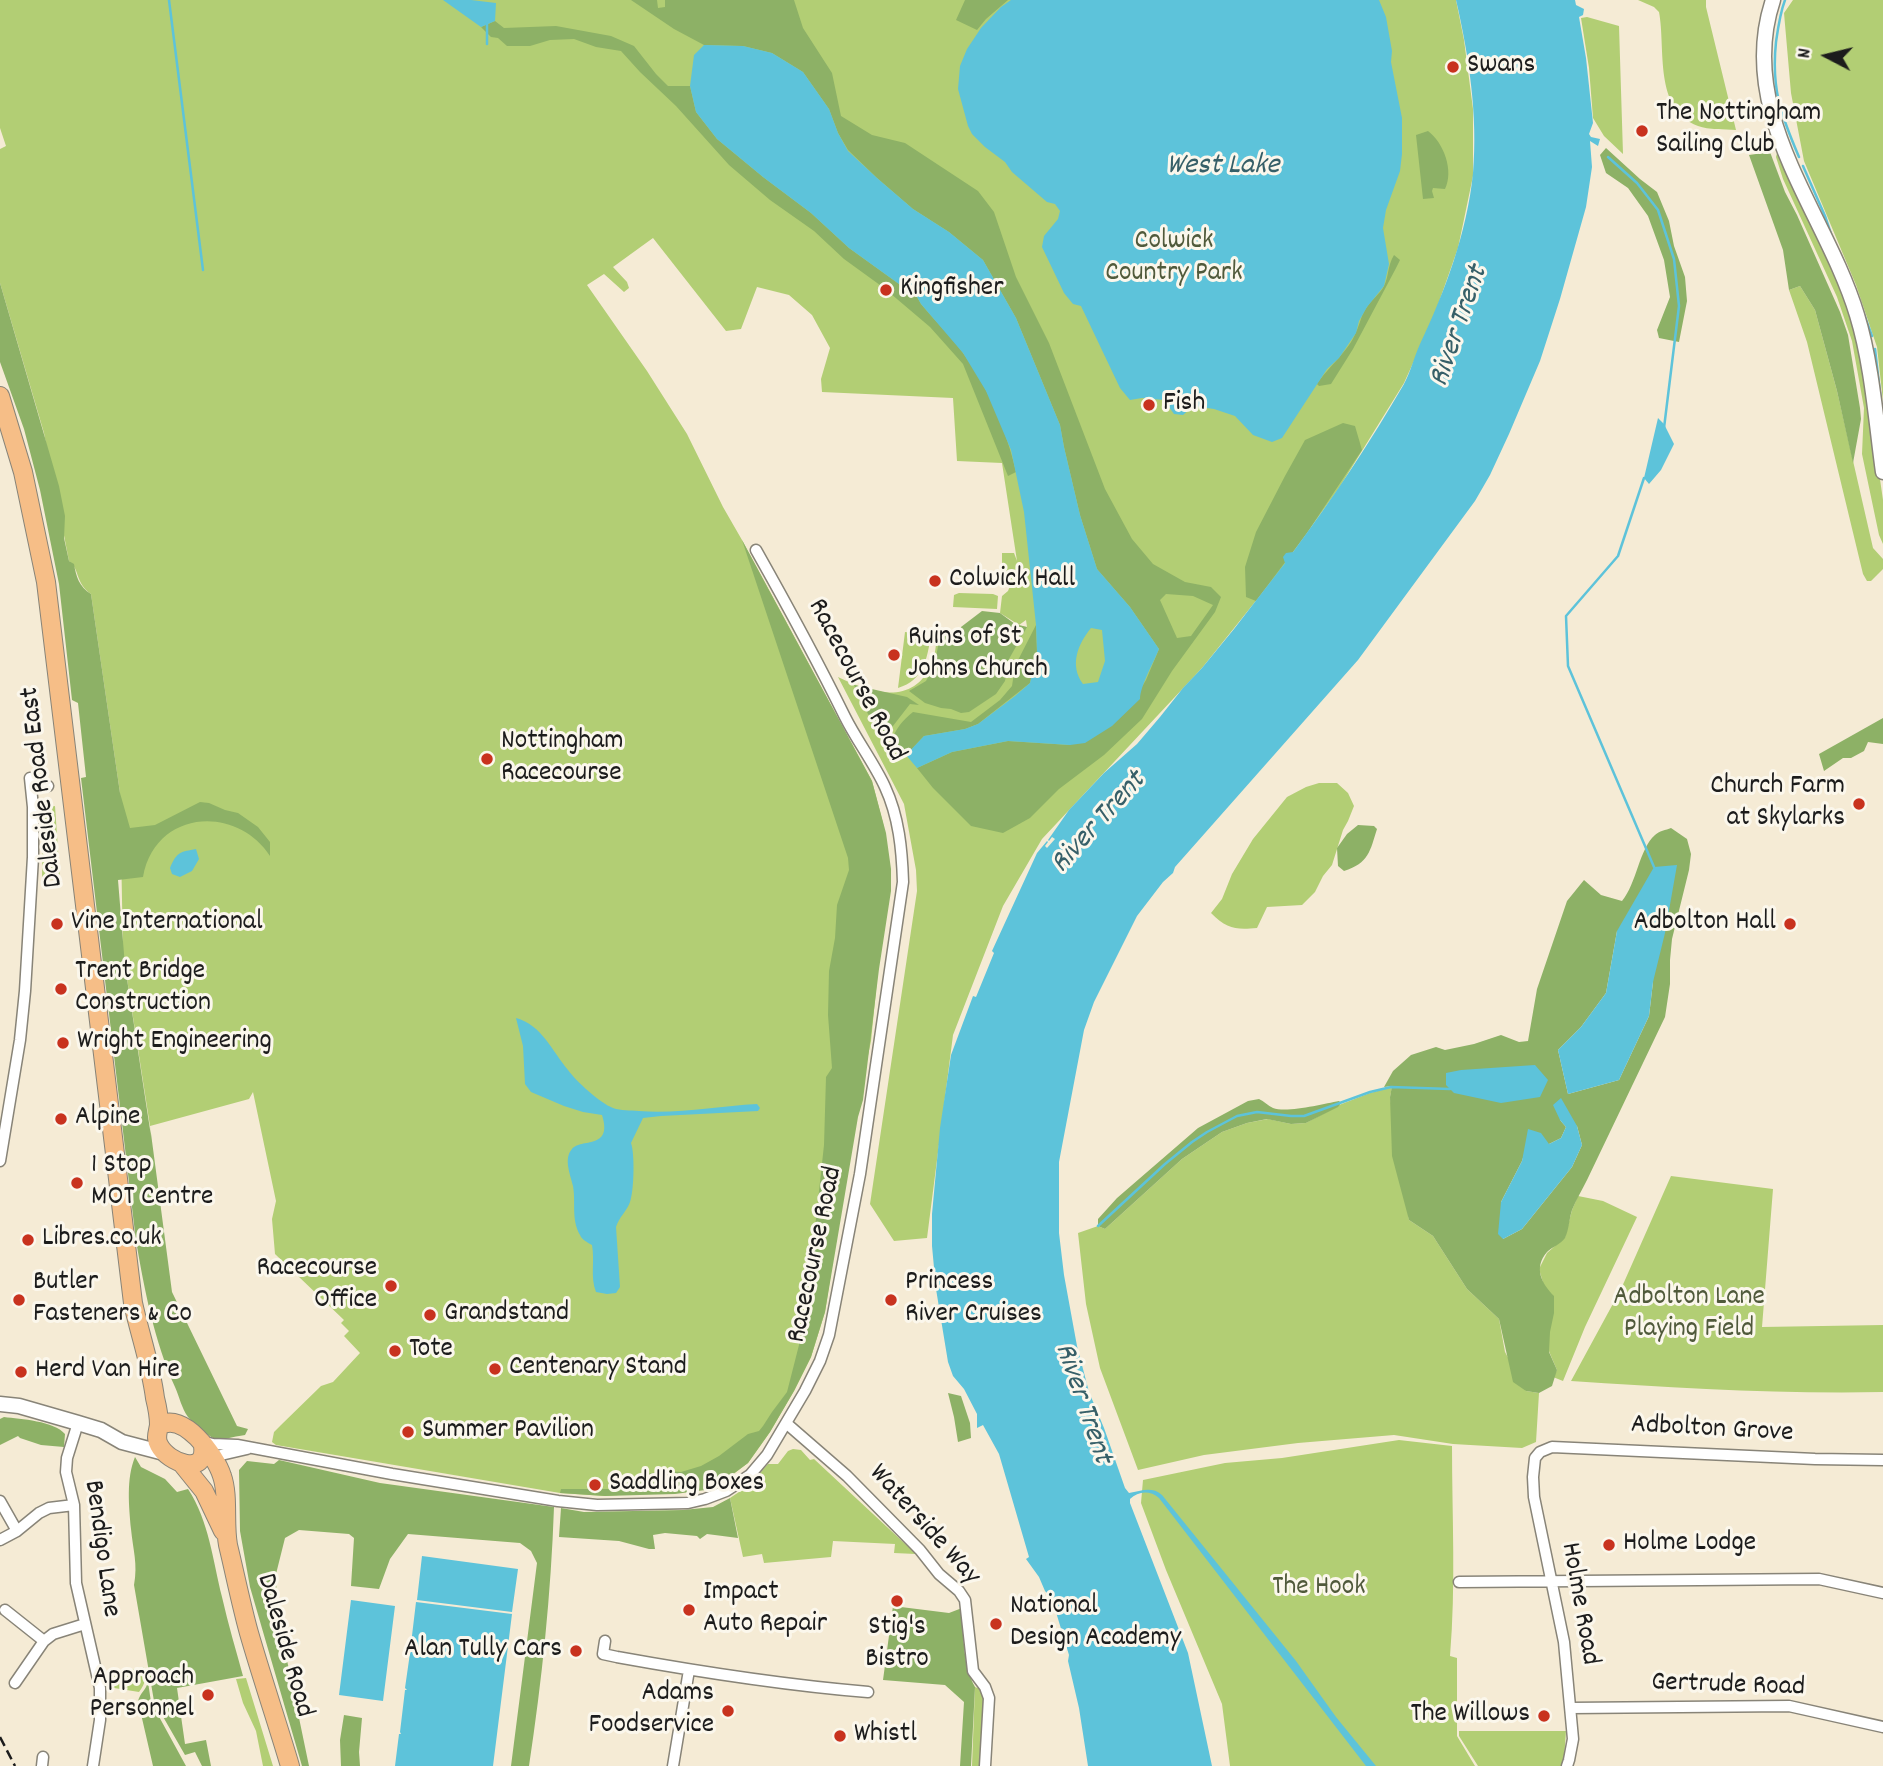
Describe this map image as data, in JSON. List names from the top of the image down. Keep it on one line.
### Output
{"streets":{"main road":["Daleside Road East","Daleside Road"],"street":["Racecourse Road","Adbolton Grove","Waterside Way","Bendigo Lane","Holme Road","Gertrude Road"]},"crossings":[["Racecourse Road","Daleside Road East"],["Racecourse Road","Waterside Way"],["Racecourse Road","Daleside Road"],["Daleside Road East","Daleside Road"],["Adbolton Grove","Holme Road"],["Holme Road","Gertrude Road"]],"water":["West Lake","River Trent"],"parks":["Colwick Country Park","Adbolton Lane Playing Field","The Hook"],"places":["Swans","The Nottingham Sailing Club","Kingfisher","Fish","Colwick Hall","Ruins of St Johns Church","Nottingham Racecourse","Church Farm at Skylarks","Vine International","Adbolton Hall","Trent Bridge Construction","Wright Engineering","Alpine","1 Stop MOT Centre","Libres.co.uk","Racecourse Office","Butler Fasteners & Co","Princess River Cruises","Grandstand","Tote","Centenary Stand","Herd Van Hire","Summer Pavilion","Saddling Boxes","Holme Lodge","Stig's Bistro","Impact Auto Repair","National Design Academy","Alan Tully Cars","Approach Personnel","Adams Foodservice","The Willows","Whistl"],"north":"left"}
